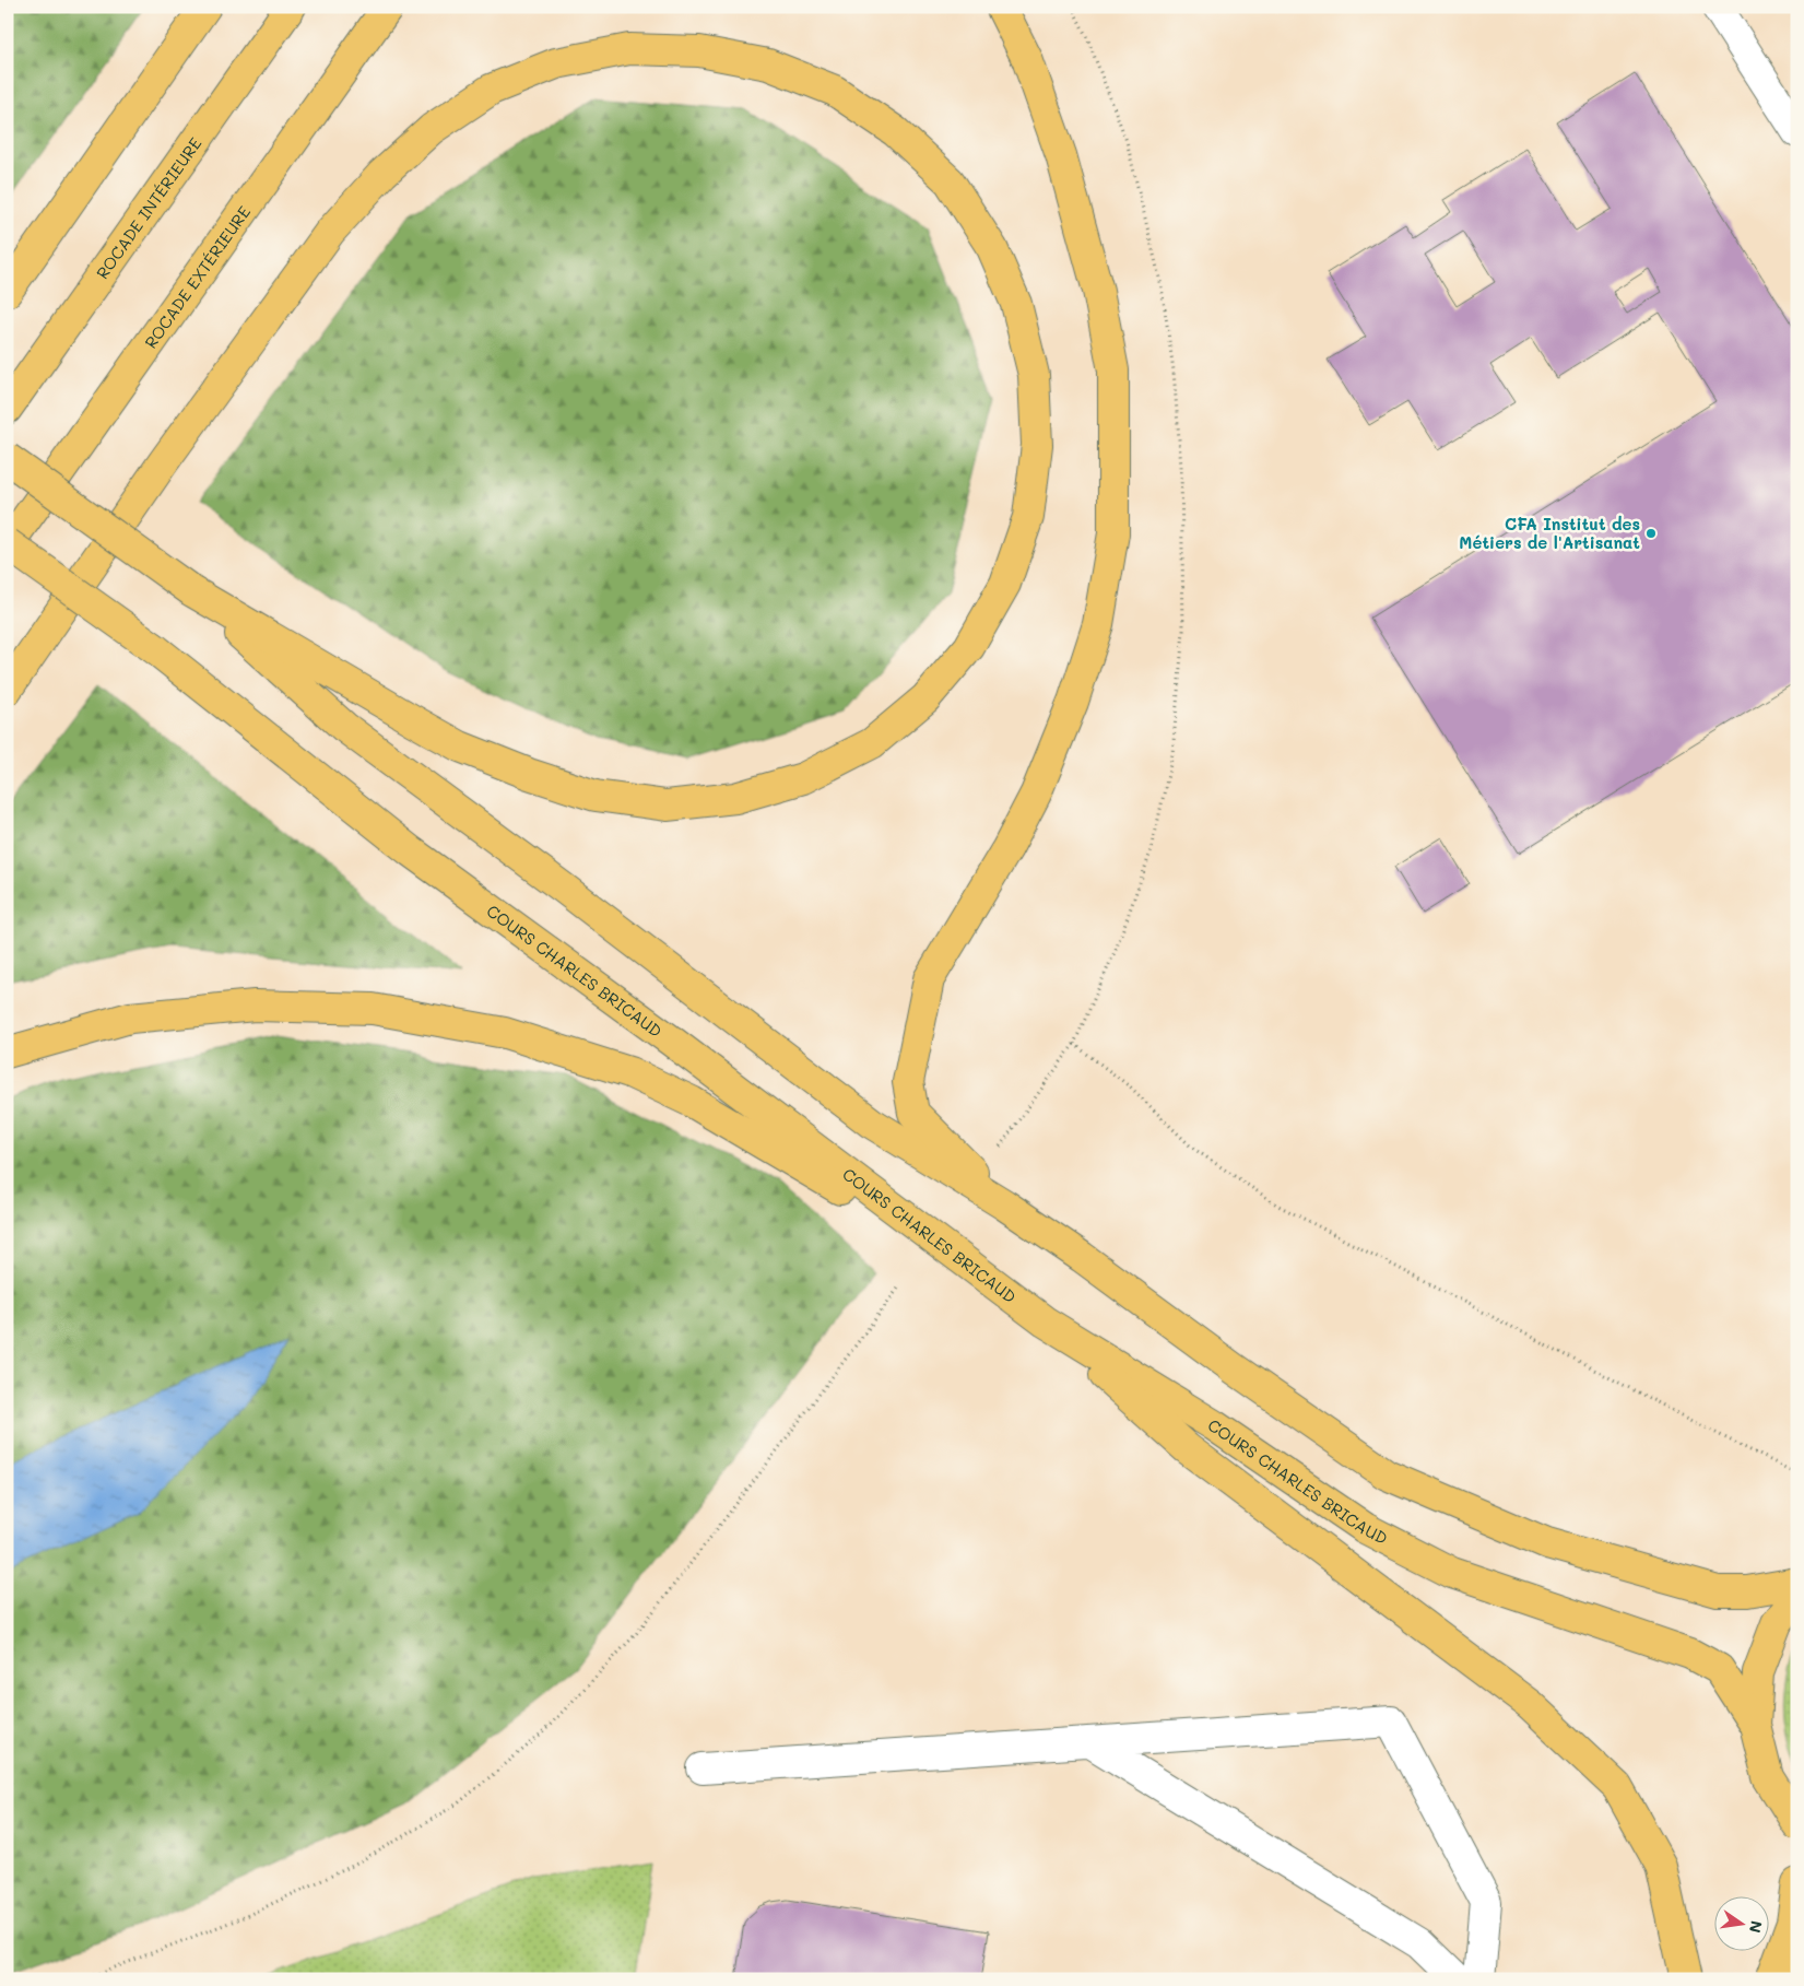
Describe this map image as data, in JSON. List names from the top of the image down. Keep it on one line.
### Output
{"streets":{"main road":["ROCADE INTÉRIEURE","ROCADE EXTÉRIEURE","COURS CHARLES BRICAUD"]},"crossings":[["ROCADE EXTÉRIEURE","COURS CHARLES BRICAUD"]],"places":["CFA Institut des Métiers de l'Artisanat"],"north":"right"}
